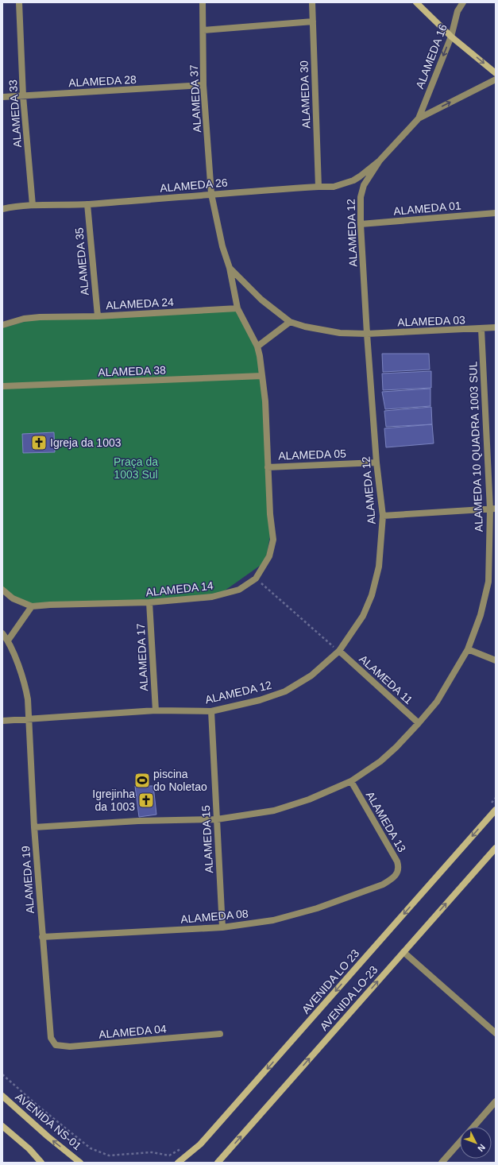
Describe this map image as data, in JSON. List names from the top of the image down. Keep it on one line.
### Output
{"streets":{"street":["ALAMEDA 16","ALAMEDA 28","ALAMEDA 30","ALAMEDA 37","ALAMEDA 33","ALAMEDA 26","ALAMEDA 01","ALAMEDA 12","ALAMEDA 35","ALAMEDA 24","ALAMEDA 03","ALAMEDA 38","ALAMEDA 10 QUADRA 1003 SUL","ALAMEDA 05","ALAMEDA 14","ALAMEDA 17","ALAMEDA 11","ALAMEDA 13","ALAMEDA 15","ALAMEDA 19","ALAMEDA 08","AVENIDA LO 23","AVENIDA LO-23","ALAMEDA 04","AVENIDA NS-01"]},"crossings":[["ALAMEDA 16","ALAMEDA 26"],["ALAMEDA 16","ALAMEDA 12"],["ALAMEDA 28","ALAMEDA 37"],["ALAMEDA 28","ALAMEDA 33"],["ALAMEDA 30","ALAMEDA 26"],["ALAMEDA 37","ALAMEDA 26"],["ALAMEDA 33","ALAMEDA 26"],["ALAMEDA 26","ALAMEDA 12"],["ALAMEDA 26","ALAMEDA 35"],["ALAMEDA 01","ALAMEDA 12"],["ALAMEDA 12","ALAMEDA 03"],["ALAMEDA 12","ALAMEDA 05"],["ALAMEDA 12","ALAMEDA 17"],["ALAMEDA 12","ALAMEDA 11"],["ALAMEDA 12","ALAMEDA 15"],["ALAMEDA 12","ALAMEDA 19"],["ALAMEDA 35","ALAMEDA 24"],["ALAMEDA 24","ALAMEDA 14"],["ALAMEDA 03","ALAMEDA 10 QUADRA 1003 SUL"],["ALAMEDA 38","ALAMEDA 14"],["ALAMEDA 10 QUADRA 1003 SUL","ALAMEDA 11"],["ALAMEDA 10 QUADRA 1003 SUL","ALAMEDA 13"],["ALAMEDA 10 QUADRA 1003 SUL","ALAMEDA 15"],["ALAMEDA 10 QUADRA 1003 SUL","ALAMEDA 19"],["ALAMEDA 05","ALAMEDA 14"],["ALAMEDA 14","ALAMEDA 17"],["ALAMEDA 13","ALAMEDA 08"],["ALAMEDA 15","ALAMEDA 08"],["ALAMEDA 19","ALAMEDA 08"],["ALAMEDA 19","ALAMEDA 04"]],"one_way":["AVENIDA LO 23","AVENIDA LO-23"],"parks":["Praça da 1003 Sul"],"places":{"church":["Igreja da 1003","Igrejinha da 1003"],"sports":["piscina do Noletao"]},"north":"bottom right"}
